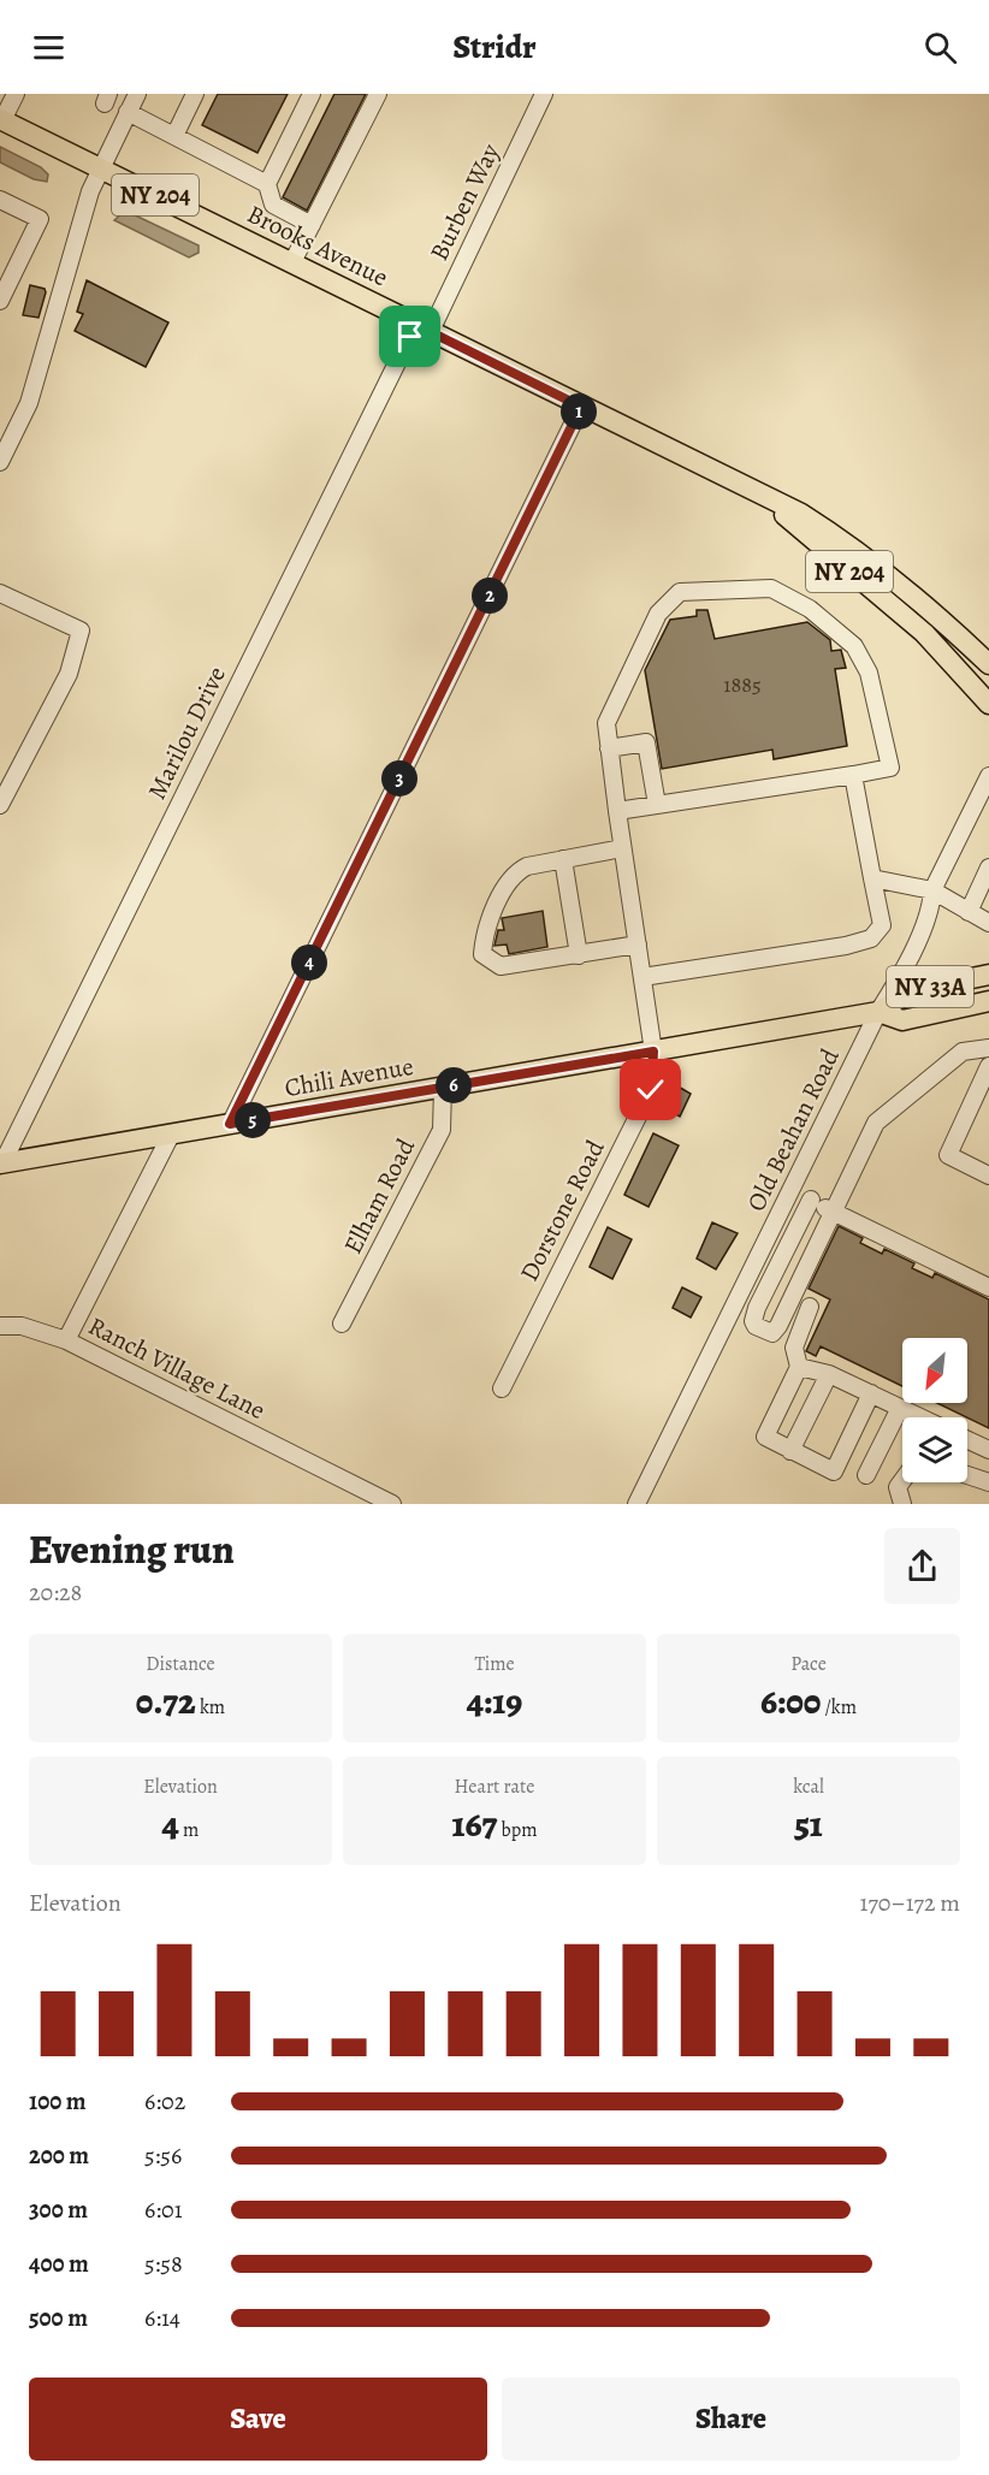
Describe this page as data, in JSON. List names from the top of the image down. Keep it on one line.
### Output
{"streets":{"main road":["NY 204","Brooks Avenue","NY 33A","Chili Avenue"],"street":["Burben Way","Marilou Drive","Old Beahan Road","Elham Road","Dorstone Road","Ranch Village Lane"]},"crossings":[["Burben Way","Brooks Avenue"],["Burben Way","Marilou Drive"],["Brooks Avenue","Marilou Drive"],["Marilou Drive","Chili Avenue"],["Chili Avenue","Old Beahan Road"],["Chili Avenue","Elham Road"],["Chili Avenue","Dorstone Road"],["Chili Avenue","Ranch Village Lane"]],"house_numbers":["1885"],"north":"bottom left","page":{"header":"Stridr","pins":["1","2","3","4","6","5"],"heading":["Evening run","20:28"],"stats":[["Distance","0.72 km"],["Time","4:19"],["Pace","6:00 /km"],["Elevation","4 m"],["Heart rate","167 bpm"],["kcal","51"]],"chart":["Elevation","170–172 m"],"list":[{"name":"100 m","note":"6:02"},{"name":"200 m","note":"5:56"},{"name":"300 m","note":"6:01"},{"name":"400 m","note":"5:58"},{"name":"500 m","note":"6:14"}],"buttons":["Save","Share"]}}
